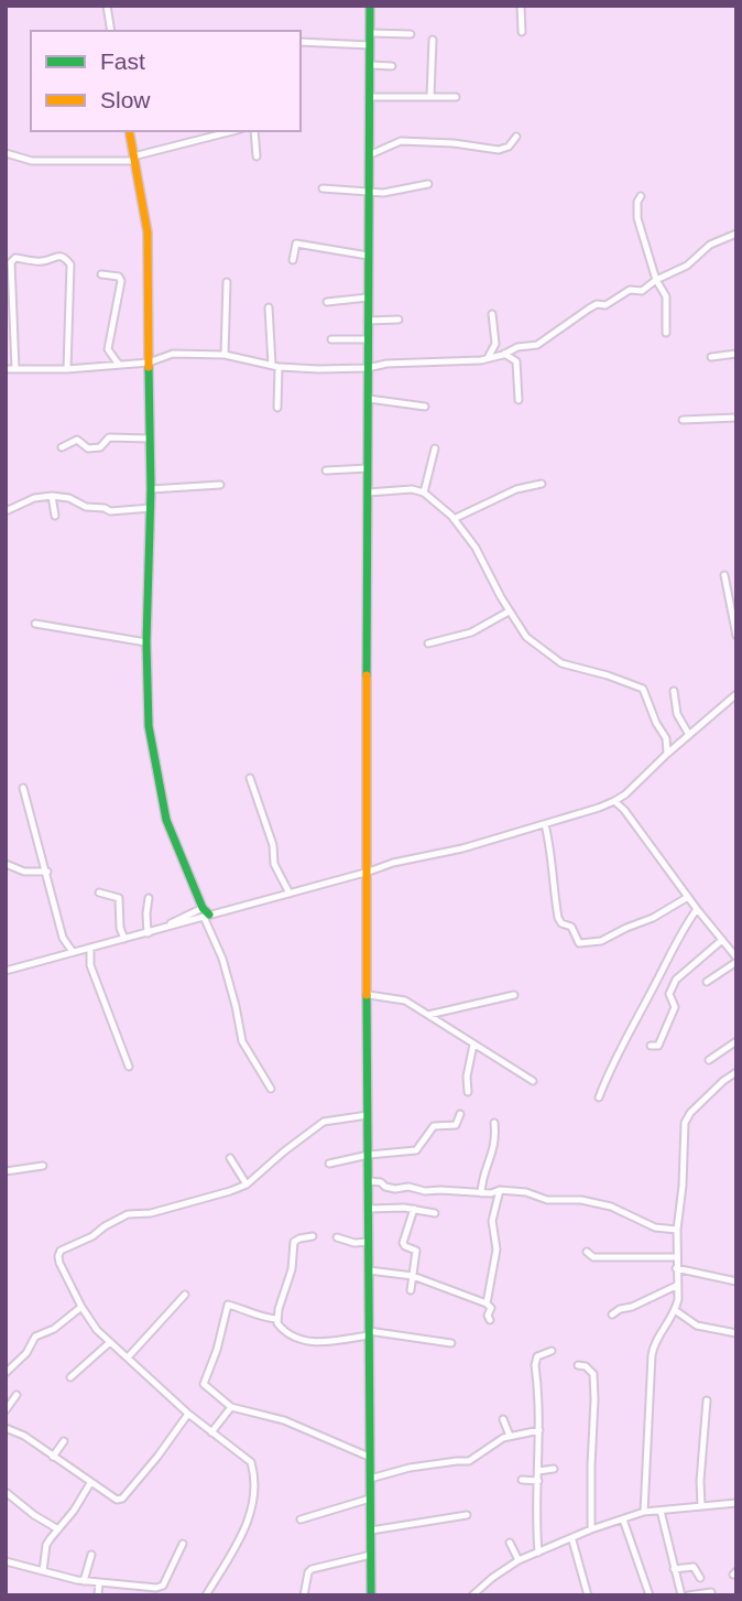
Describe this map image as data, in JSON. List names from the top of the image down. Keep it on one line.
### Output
{"legend":["Fast","Slow"]}
